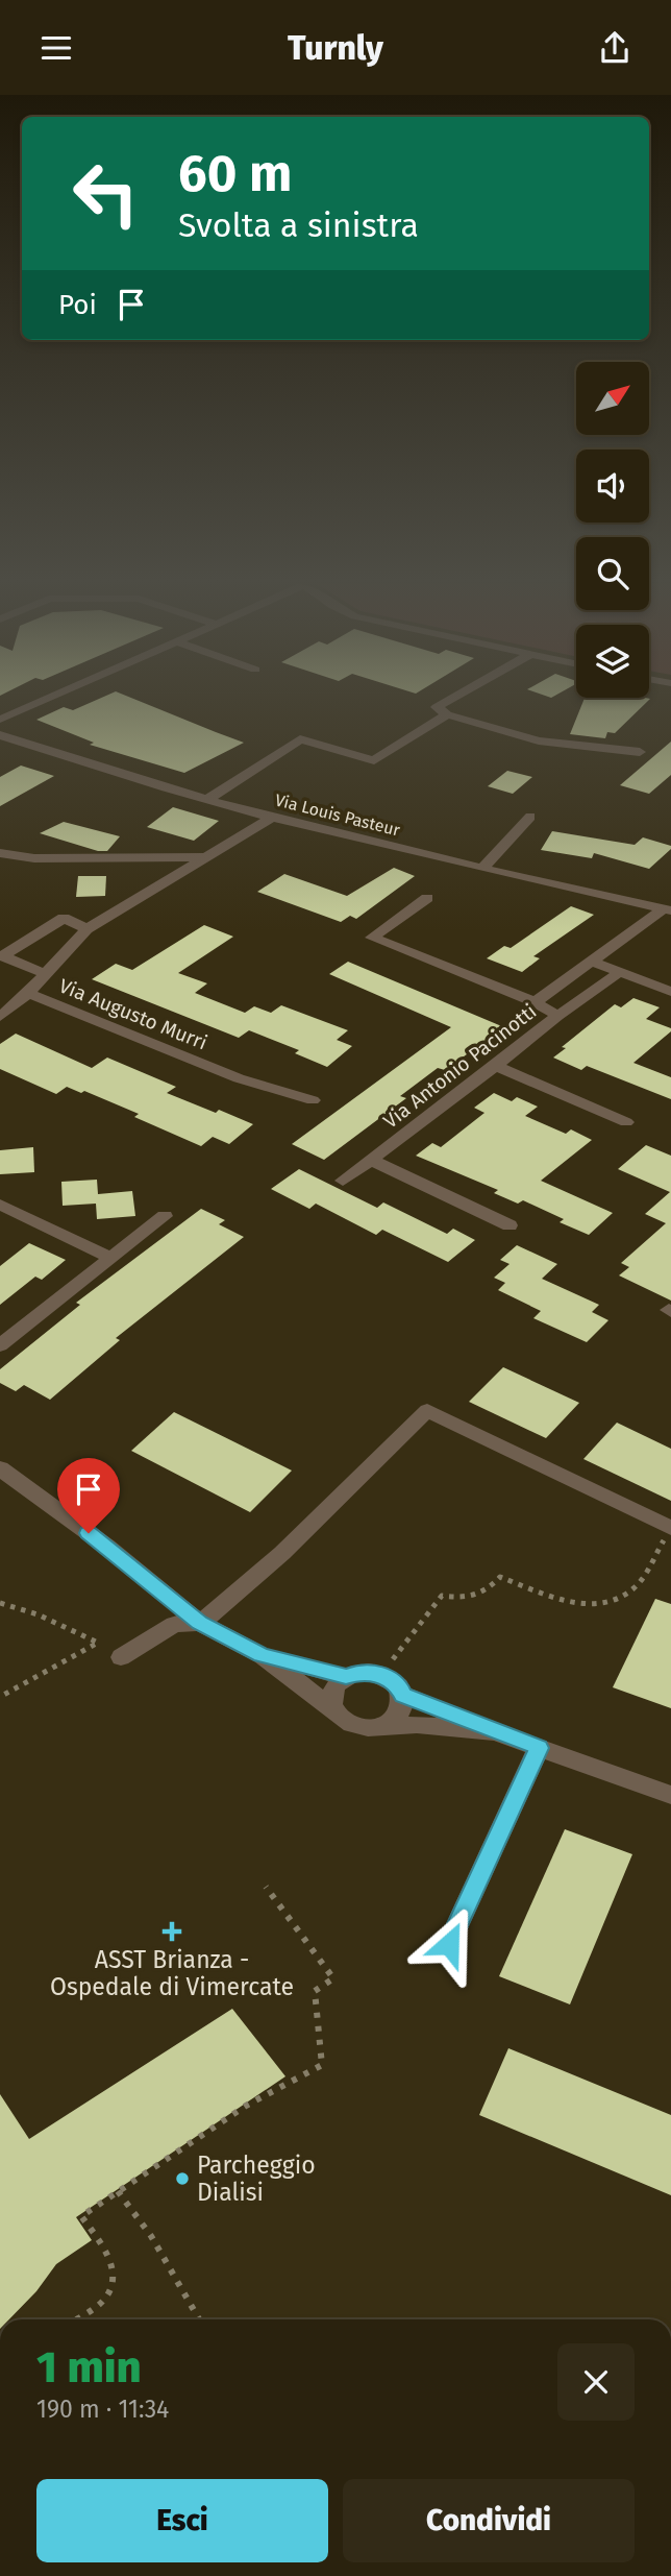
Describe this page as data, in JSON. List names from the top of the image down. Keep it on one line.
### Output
{"streets":{"street":["Via Louis Pasteur","Via Augusto Murri","Via Antonio Pacinotti"]},"crossings":[["Via Louis Pasteur","Via Augusto Murri"],["Via Louis Pasteur","Via Antonio Pacinotti"]],"places":{"health":["ASST Brianza - Ospedale di Vimercate"],"other":["Parcheggio Dialisi"]},"north":"top right","page":{"header":"Turnly","turn":["60 m","Svolta a sinistra"],"then":"Poi","heading":["1 min","190 m · 11:34"],"buttons":["Esci","Condividi"]}}
